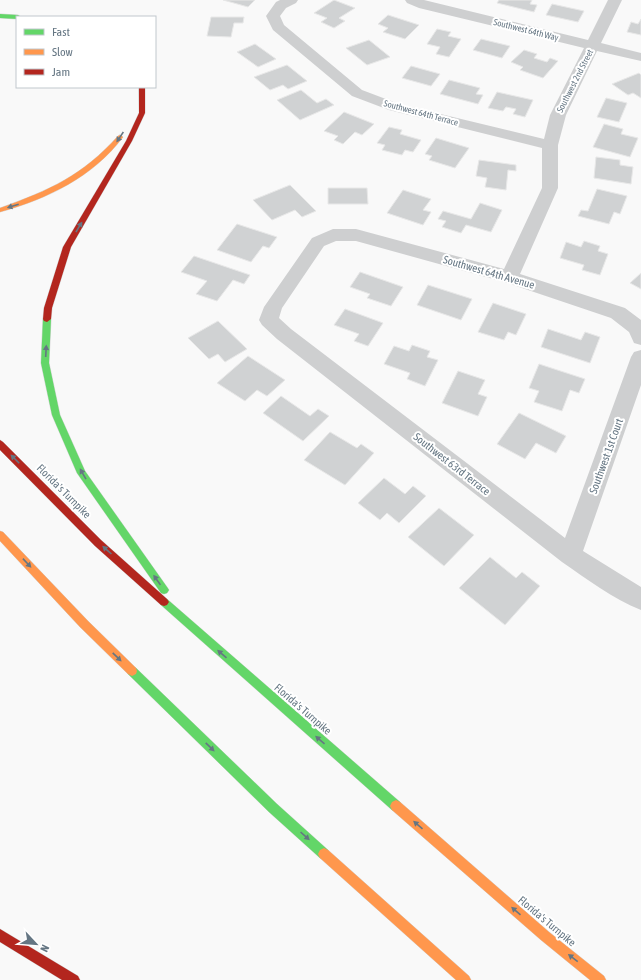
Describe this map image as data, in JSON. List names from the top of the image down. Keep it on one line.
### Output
{"streets":{"highway":["Florida's Turnpike"],"street":["Southwest 64th Way","Southwest 2nd Street","Southwest 64th Terrace","Southwest 64th Avenue","Southwest 1st Court","Southwest 63rd Terrace"]},"crossings":[["Southwest 64th Way","Southwest 2nd Street"],["Southwest 2nd Street","Southwest 64th Terrace"],["Southwest 2nd Street","Southwest 64th Avenue"],["Southwest 64th Avenue","Southwest 63rd Terrace"],["Southwest 1st Court","Southwest 63rd Terrace"]],"legend":["Fast","Slow","Jam"],"north":"bottom right"}
